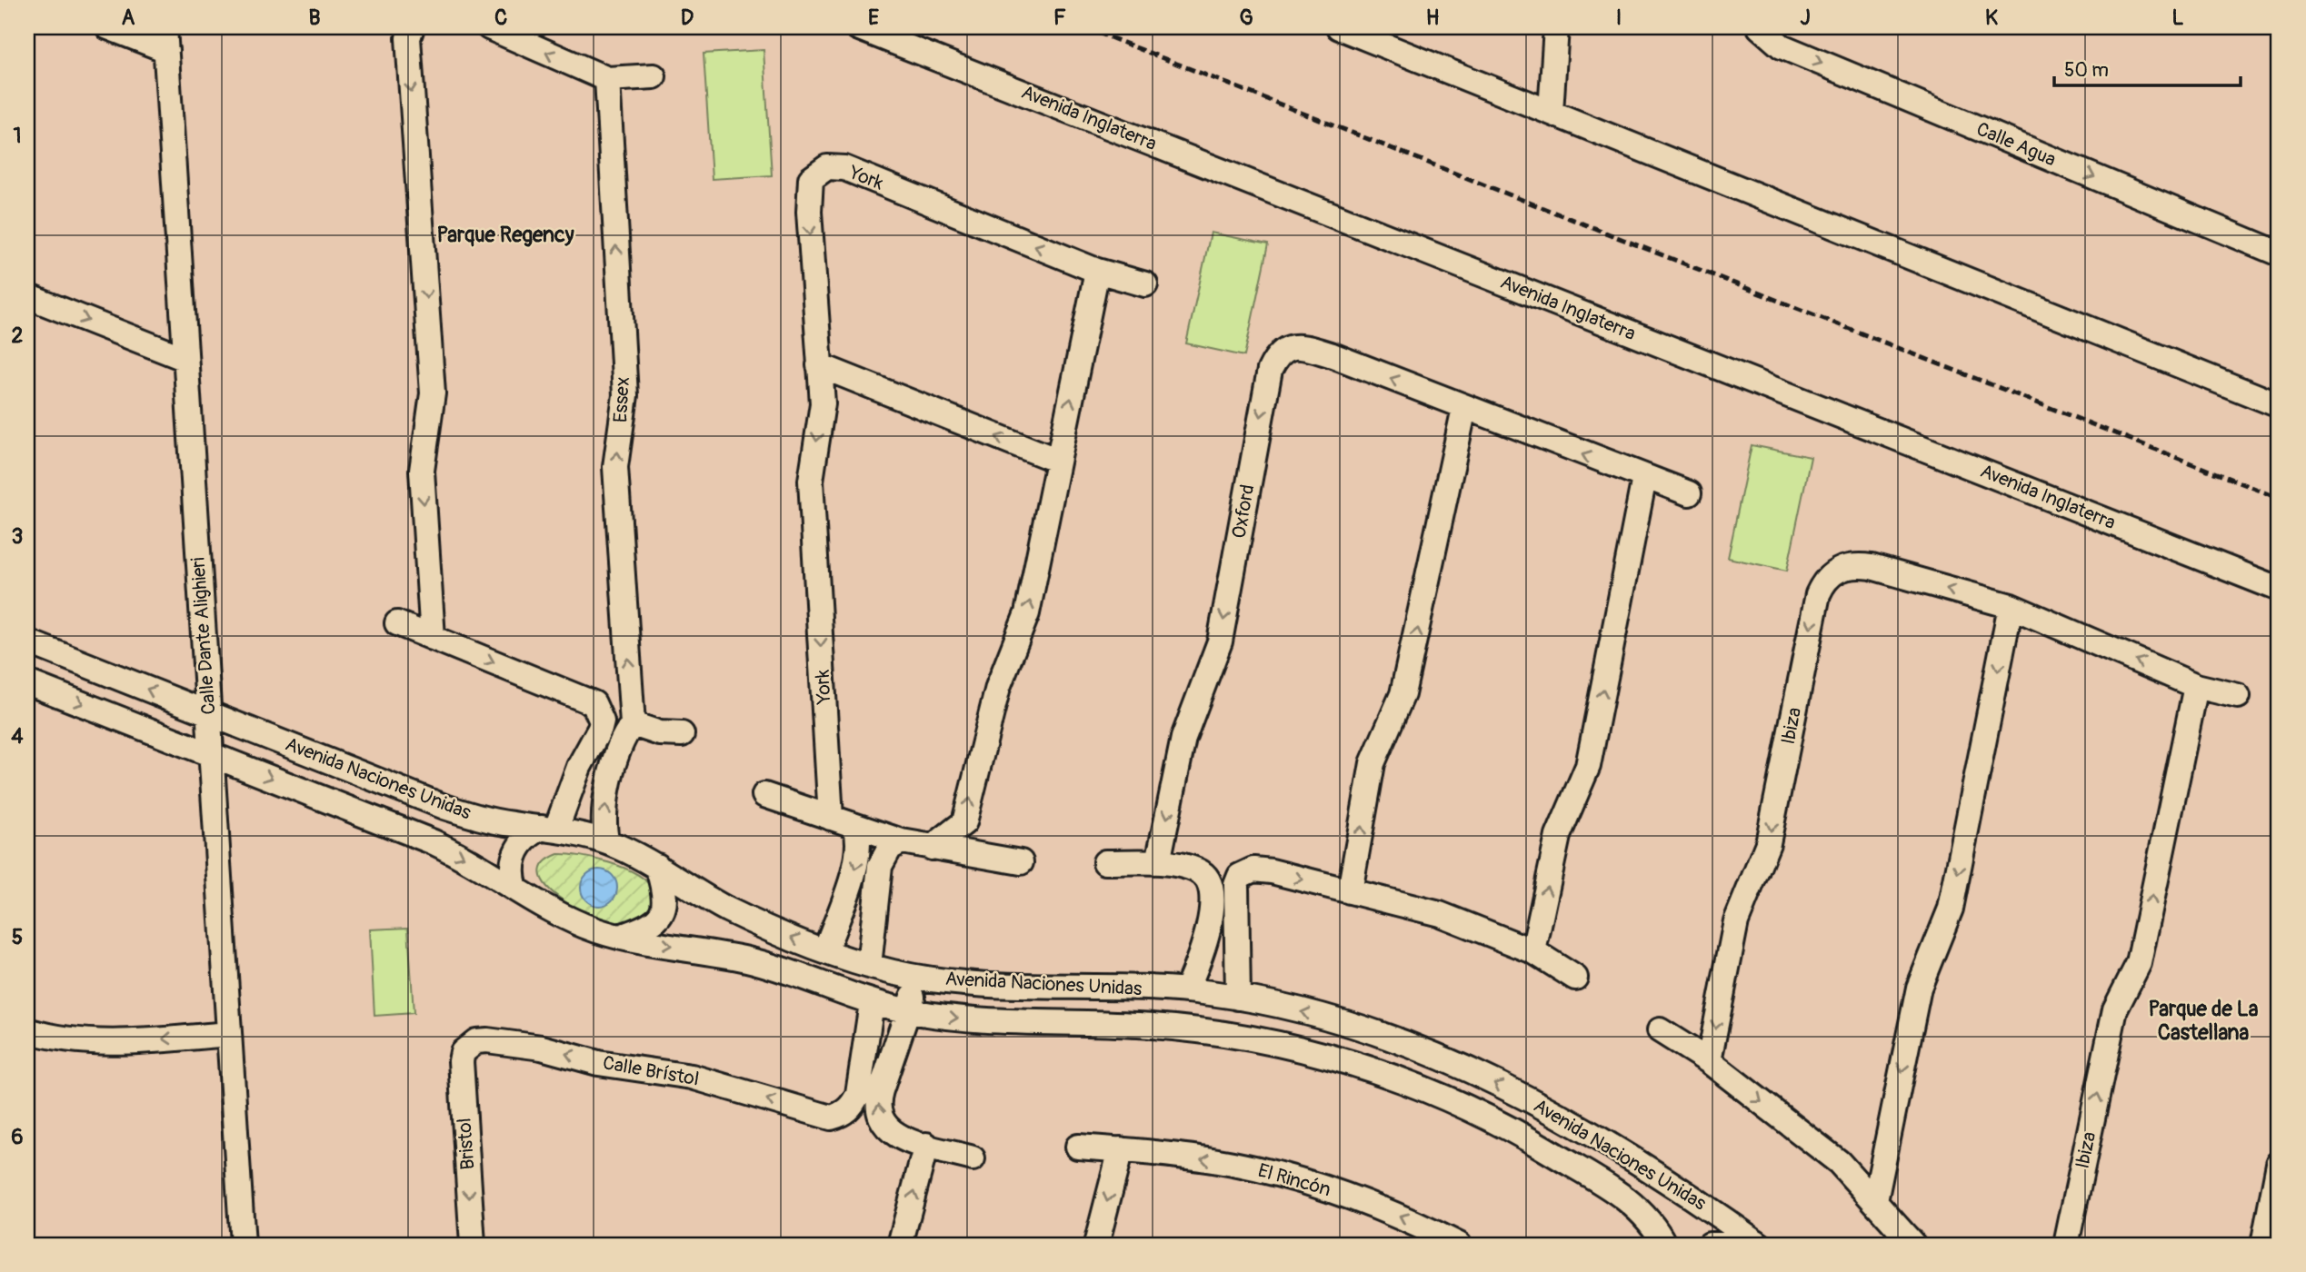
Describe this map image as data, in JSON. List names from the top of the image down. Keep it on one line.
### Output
{"streets":{"street":["Avenida Inglaterra","Calle Agua","York","Essex","Oxford","Calle Dante Alighieri","Ibiza","Avenida Naciones Unidas","Calle Brístol","Bristol","El Rincón"]},"crossings":[["Calle Dante Alighieri","Avenida Naciones Unidas"],["Avenida Naciones Unidas","Calle Brístol"],["Calle Brístol","Bristol"]],"one_way":["Calle Brístol","Bristol","El Rincón"],"districts":["Parque Regency","Parque de La Castellana"],"scale_bar":"50 m","grid":{"columns":["A","B","C","D","E","F","G","H","I","J","K","L"],"rows":["1","2","3","4","5","6"]}}
